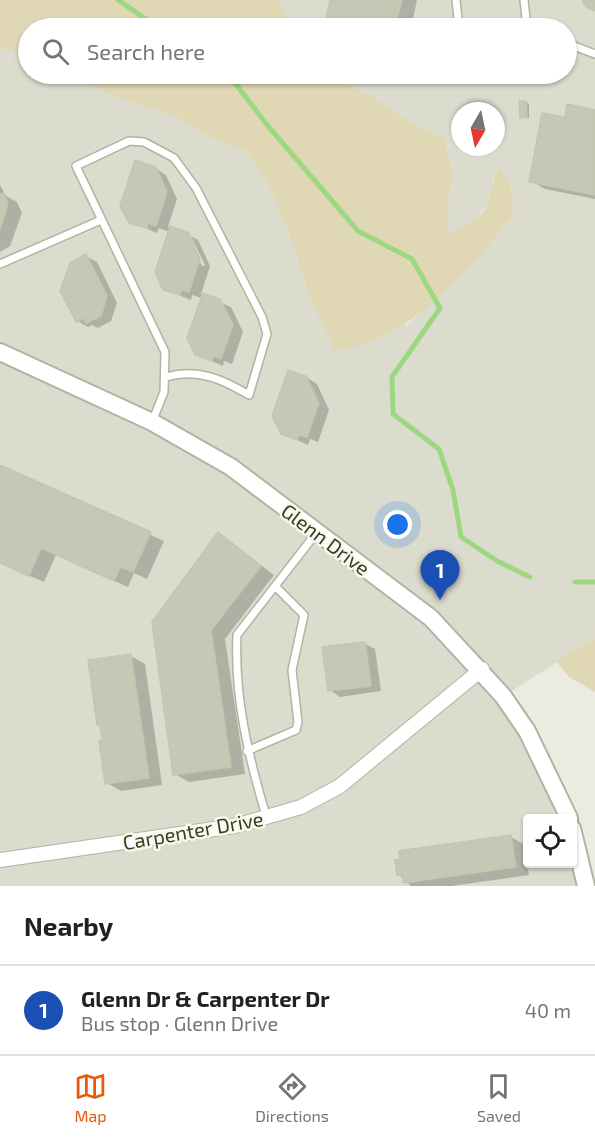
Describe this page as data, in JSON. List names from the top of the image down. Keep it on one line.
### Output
{"streets":{"street":["Glenn Drive","Carpenter Drive"]},"crossings":[["Glenn Drive","Carpenter Drive"]],"north":"bottom","page":{"search":"Search here","pins":"1","heading":"Nearby","list":[{"mark":"1","name":"Glenn Dr & Carpenter Dr","note":"Bus stop · Glenn Drive","value":"40 m"}],"nav":["Map","Directions","Saved"]}}
